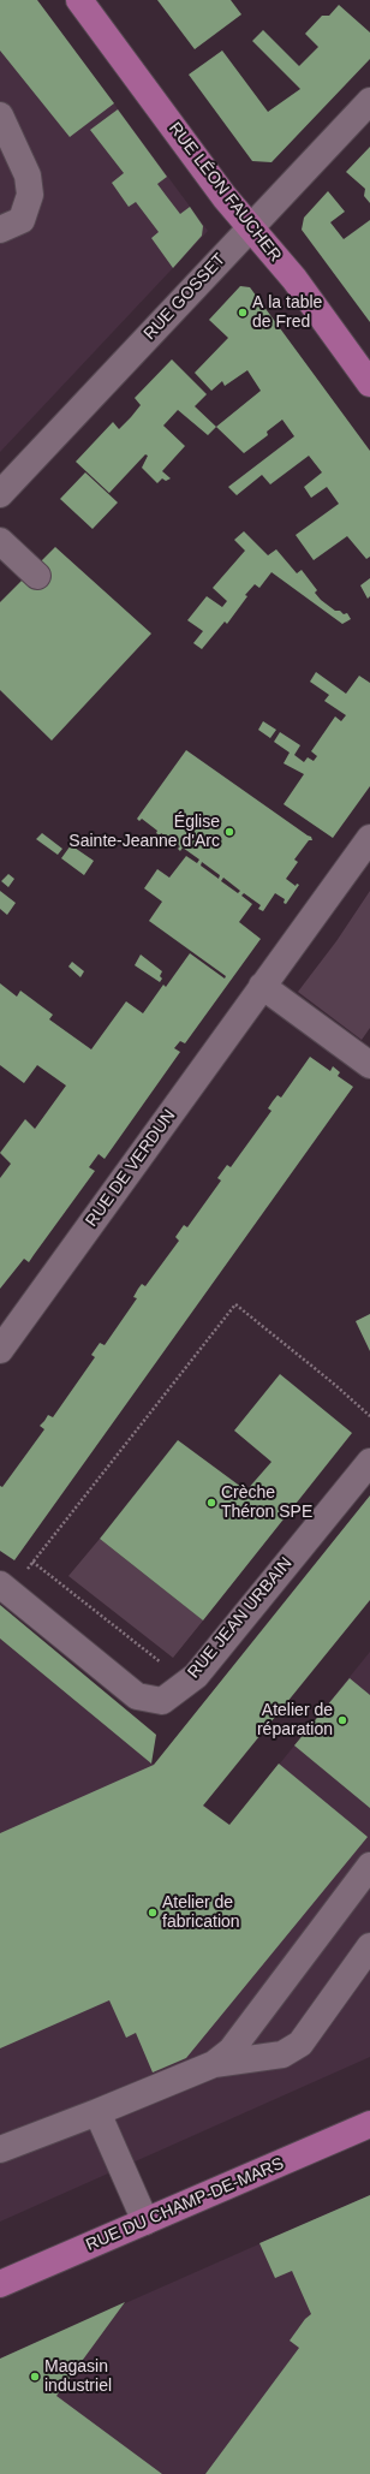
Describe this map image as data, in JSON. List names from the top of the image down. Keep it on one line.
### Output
{"streets":{"main road":["RUE LÉON FAUCHER","RUE DU CHAMP-DE-MARS"],"street":["RUE GOSSET","RUE DE VERDUN","RUE JEAN URBAIN"]},"crossings":[["RUE LÉON FAUCHER","RUE GOSSET"]],"places":["A la table de Fred","Église Sainte-Jeanne d'Arc","Crèche Théron SPE","Atelier de réparation","Atelier de fabrication","Magasin industriel"]}
